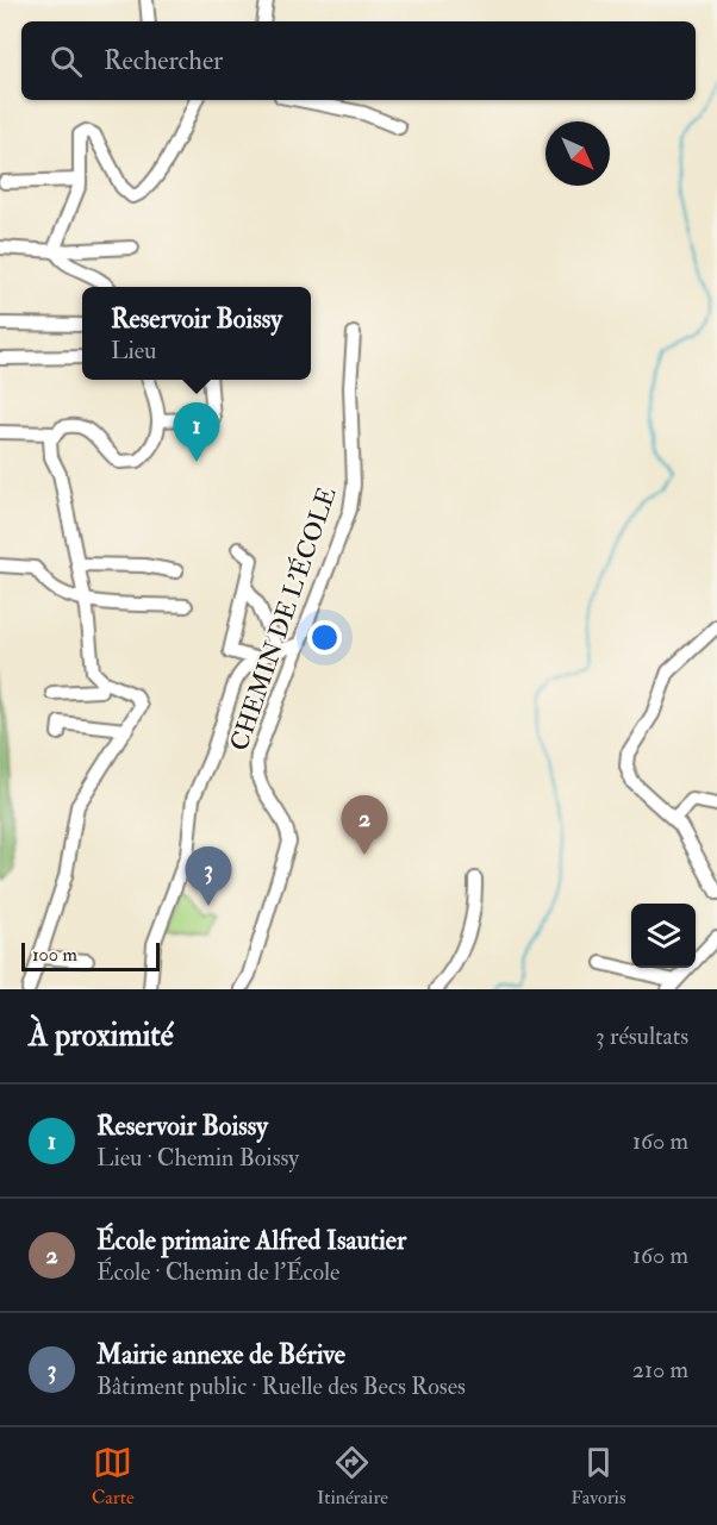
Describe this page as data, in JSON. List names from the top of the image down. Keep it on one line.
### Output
{"streets":{"street":["CHEMIN DE L'ÉCOLE"]},"scale_bar":"100 m","north":"bottom right","page":{"search":"Rechercher","popup":["Reservoir Boissy","Lieu"],"pins":["1","2","3"],"scale":"100 m","heading":["À proximité","3 résultats"],"list":[{"mark":"1","name":"Reservoir Boissy","note":"Lieu · Chemin Boissy","value":"160 m"},{"mark":"2","name":"École primaire Alfred Isautier","note":"École · Chemin de l'École","value":"160 m"},{"mark":"3","name":"Mairie annexe de Bérive","note":"Bâtiment public · Ruelle des Becs Roses","value":"210 m"}],"nav":["Carte","Itinéraire","Favoris"]}}
